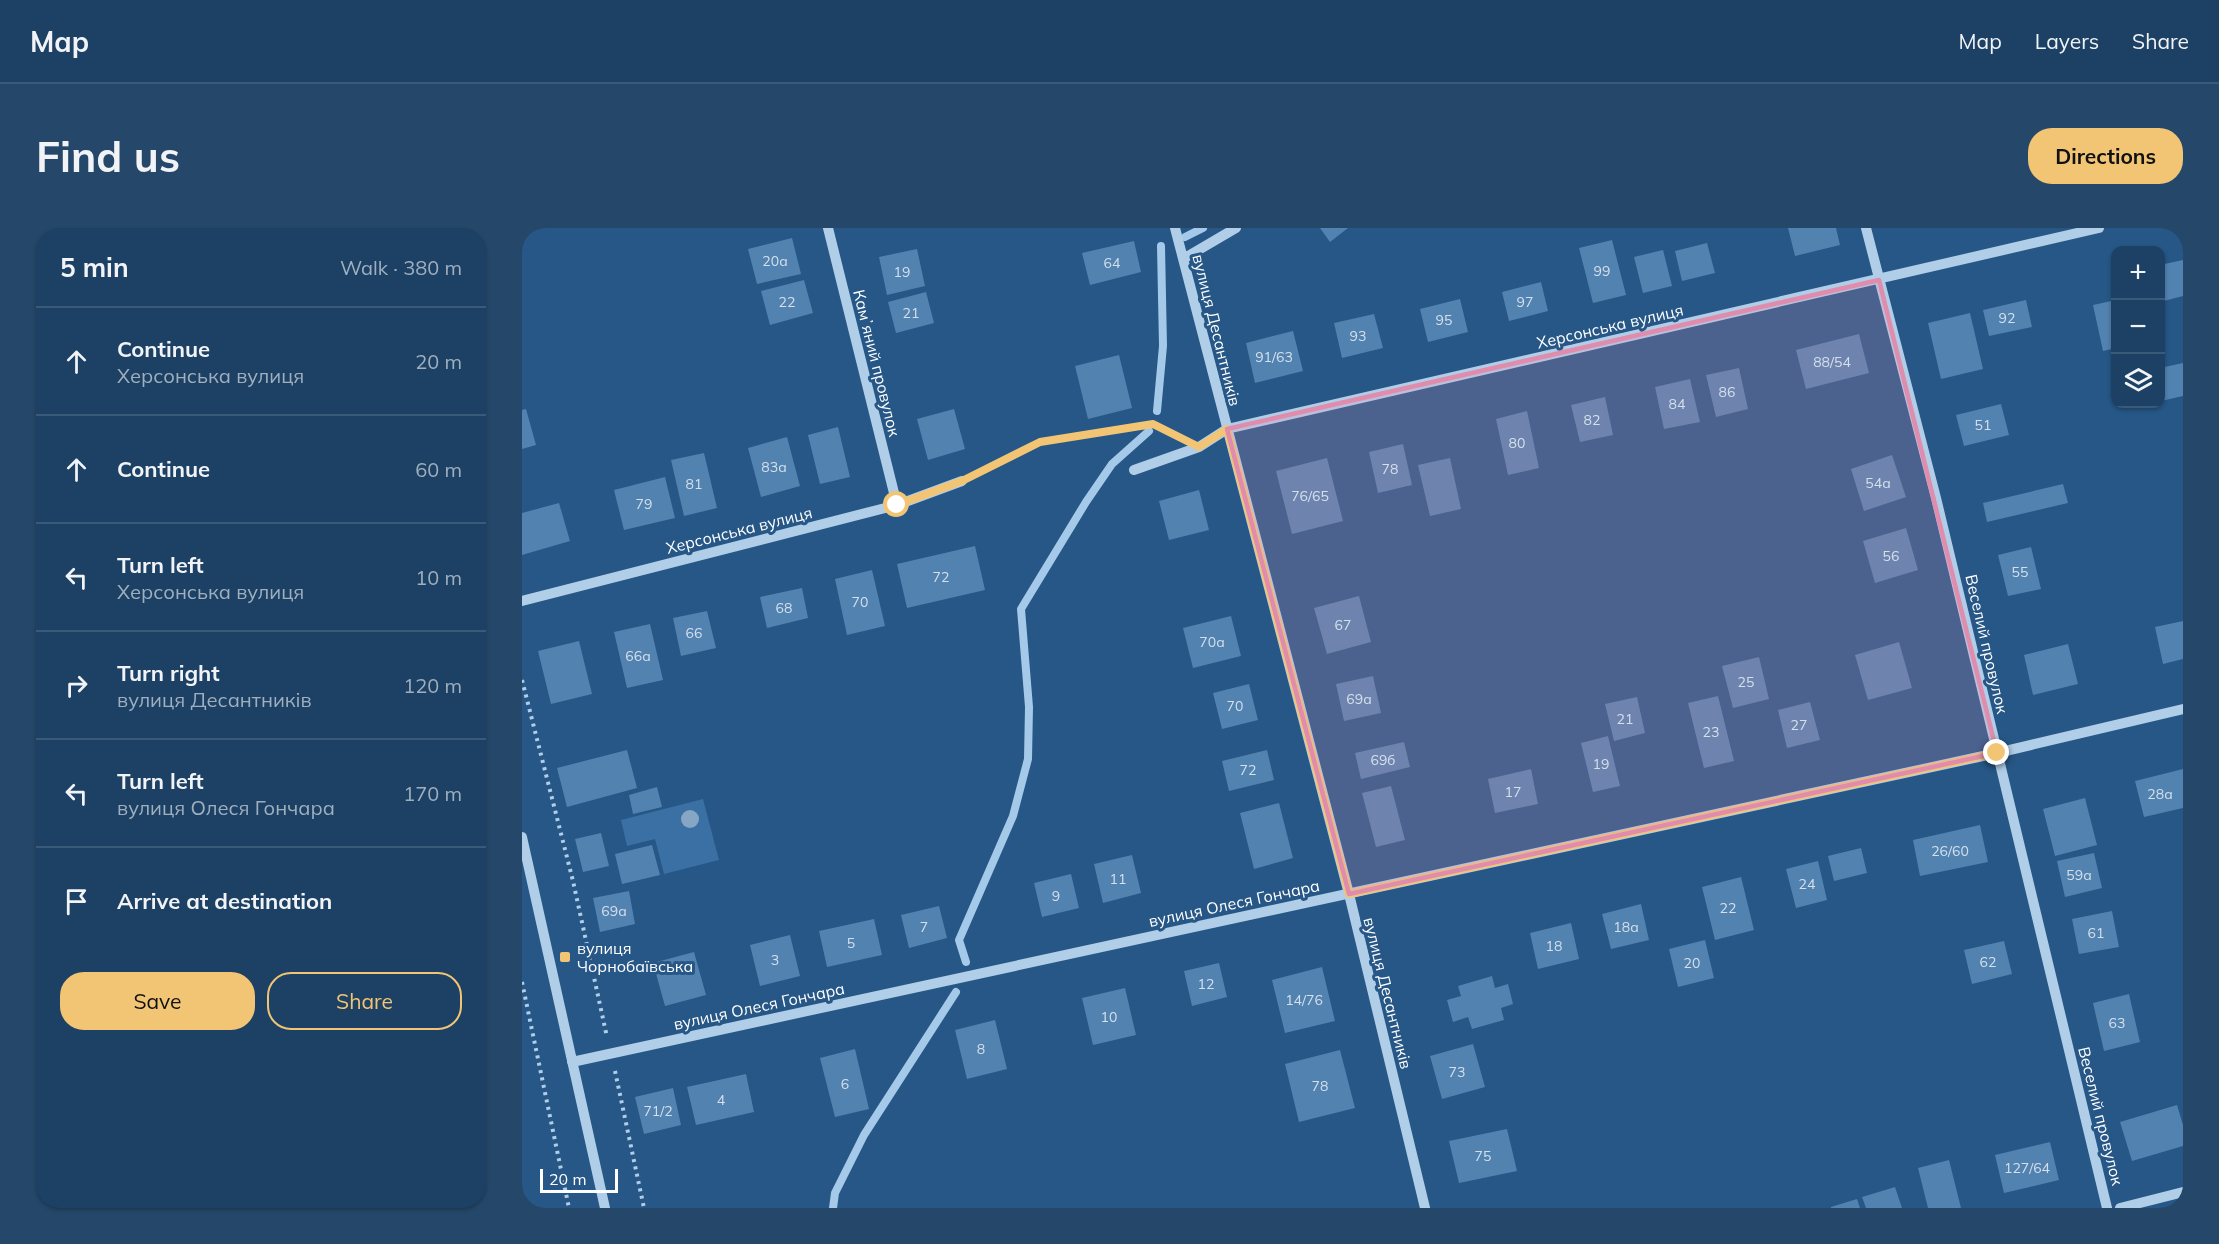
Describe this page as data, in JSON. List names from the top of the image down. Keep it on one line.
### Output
{"streets":{"street":["Херсонська вулиця","вулиця Десантників","Камʼяний провулок","Веселий провулок","вулиця Олеся Гончара"]},"crossings":[["Херсонська вулиця","вулиця Десантників"],["Херсонська вулиця","Камʼяний провулок"],["Херсонська вулиця","Веселий провулок"],["вулиця Десантників","вулиця Олеся Гончара"],["Веселий провулок","вулиця Олеся Гончара"]],"places":{"transit":["вулиця Чорнобаївська"]},"house_numbers":["20а","64","99","19","22","97","21","92","95","93","91/63","88/54","86","84","82","51","80","83а","78","54а","81","76/65","79","56","55","72","70","68","67","66","70а","66а","25","69а","70","21","27","23","69б","19","72","17","28а","26/60","59а","11","24","9","22","69а","7","18а","61","5","18","3","62","20","12","14/76","10","63","8","73","6","78","4","71/2","75","127/64"],"scale_bar":"20 m","page":{"header":"Map","nav":["Map","Layers","Share"],"buttons":["Directions",["Save","Share"]],"title":"Find us","heading":["5 min","Walk · 380 m"],"map_buttons":["+","−"],"list":[["Continue","Херсонська вулиця","20 m"],["Continue","60 m"],["Turn left","Херсонська вулиця","10 m"],["Turn right","вулиця Десантників","120 m"],["Turn left","вулиця Олеся Гончара","170 m"],"Arrive at destination"],"scale":"20 m"}}
